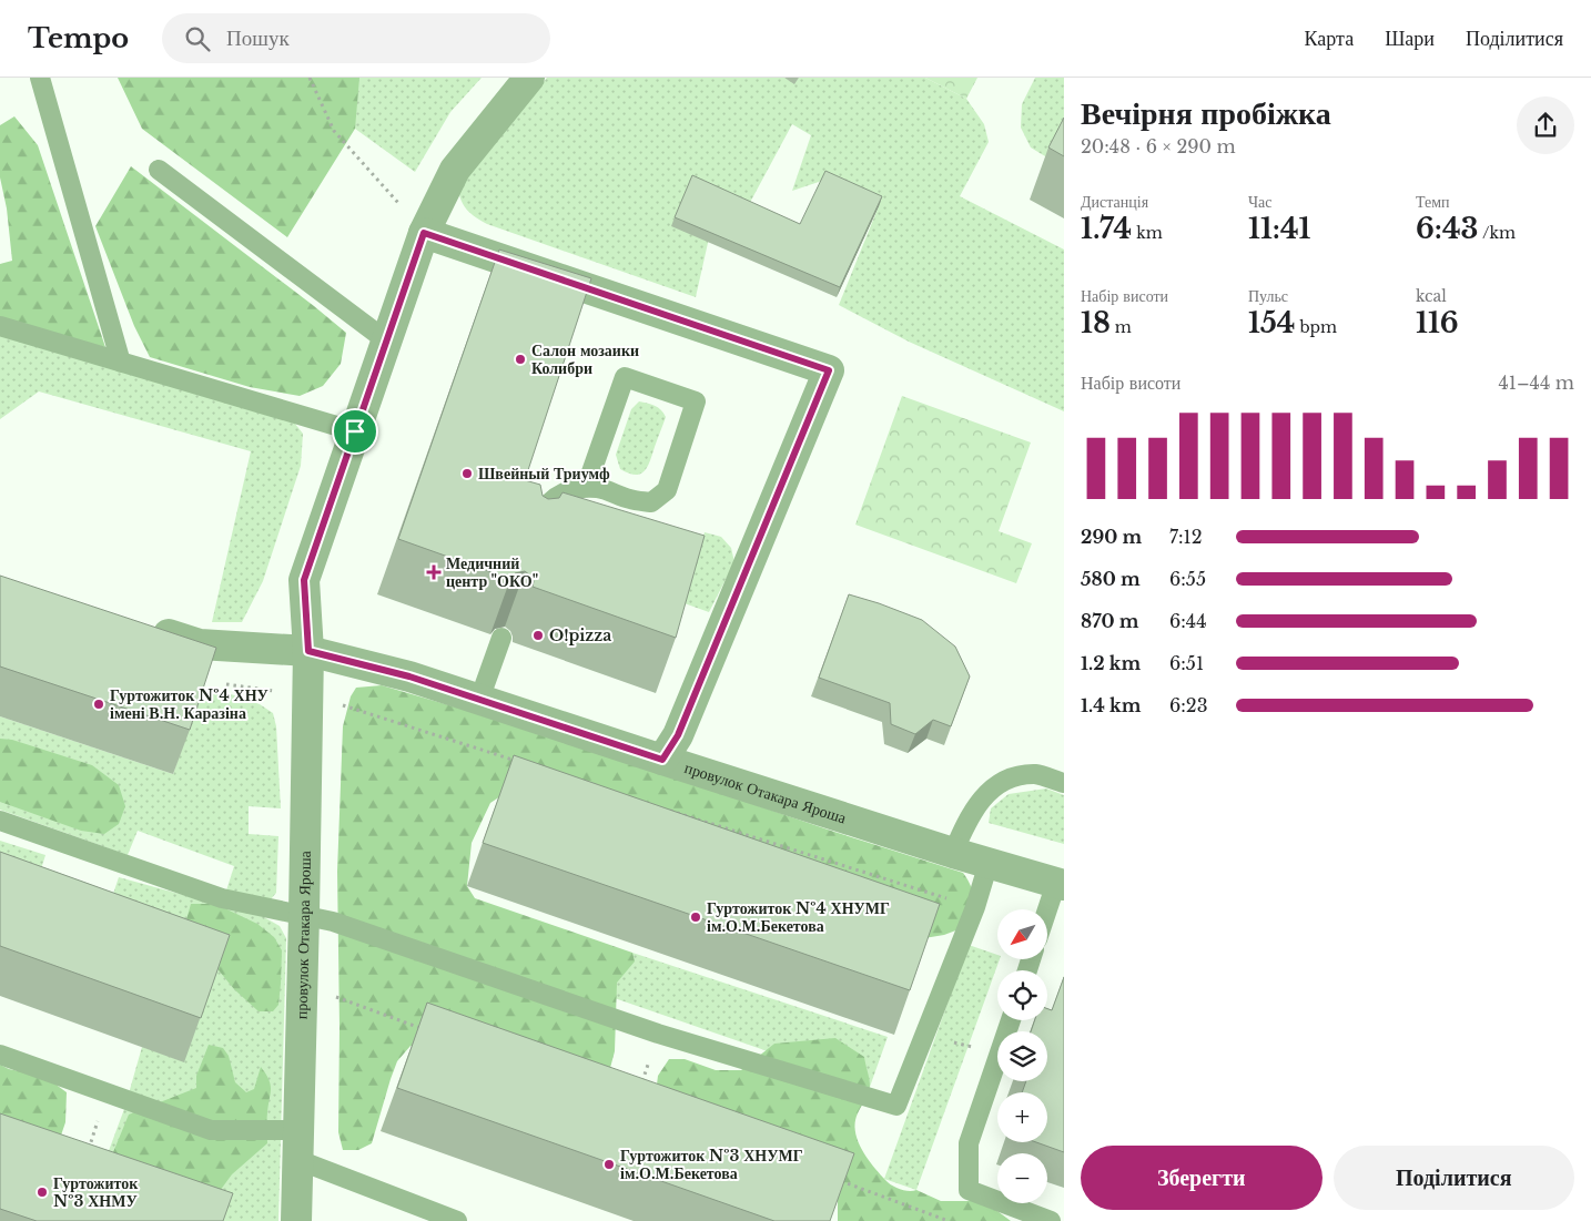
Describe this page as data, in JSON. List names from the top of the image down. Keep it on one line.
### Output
{"streets":{"street":["провулок Отакара Яроша"]},"places":{"other":["Салон мозаики Колибри","Швейный Триумф","O!pizza","Гуртожиток №4 ХНУ імені В.Н. Каразіна","Гуртожиток №4 ХНУМГ ім.О.М.Бекетова","Гуртожиток №3 ХНУМГ ім.О.М.Бекетова","Гуртожиток №3 ХНМУ"],"health":["Медичний центр \"ОКО\""]},"north":"bottom left","page":{"header":"Tempo","search":"Пошук","nav":["Карта","Шари","Поділитися"],"heading":["Вечірня пробіжка","20:48 · 6 × 290 m"],"stats":[["Дистанція","1.74 km"],["Час","11:41"],["Темп","6:43 /km"],["Набір висоти","18 m"],["Пульс","154 bpm"],["kcal","116"]],"chart":["Набір висоти","41–44 m"],"list":[{"name":"290 m","note":"7:12"},{"name":"580 m","note":"6:55"},{"name":"870 m","note":"6:44"},{"name":"1.2 km","note":"6:51"},{"name":"1.4 km","note":"6:23"}],"map_buttons":["+","−"],"buttons":["Зберегти","Поділитися"]}}
